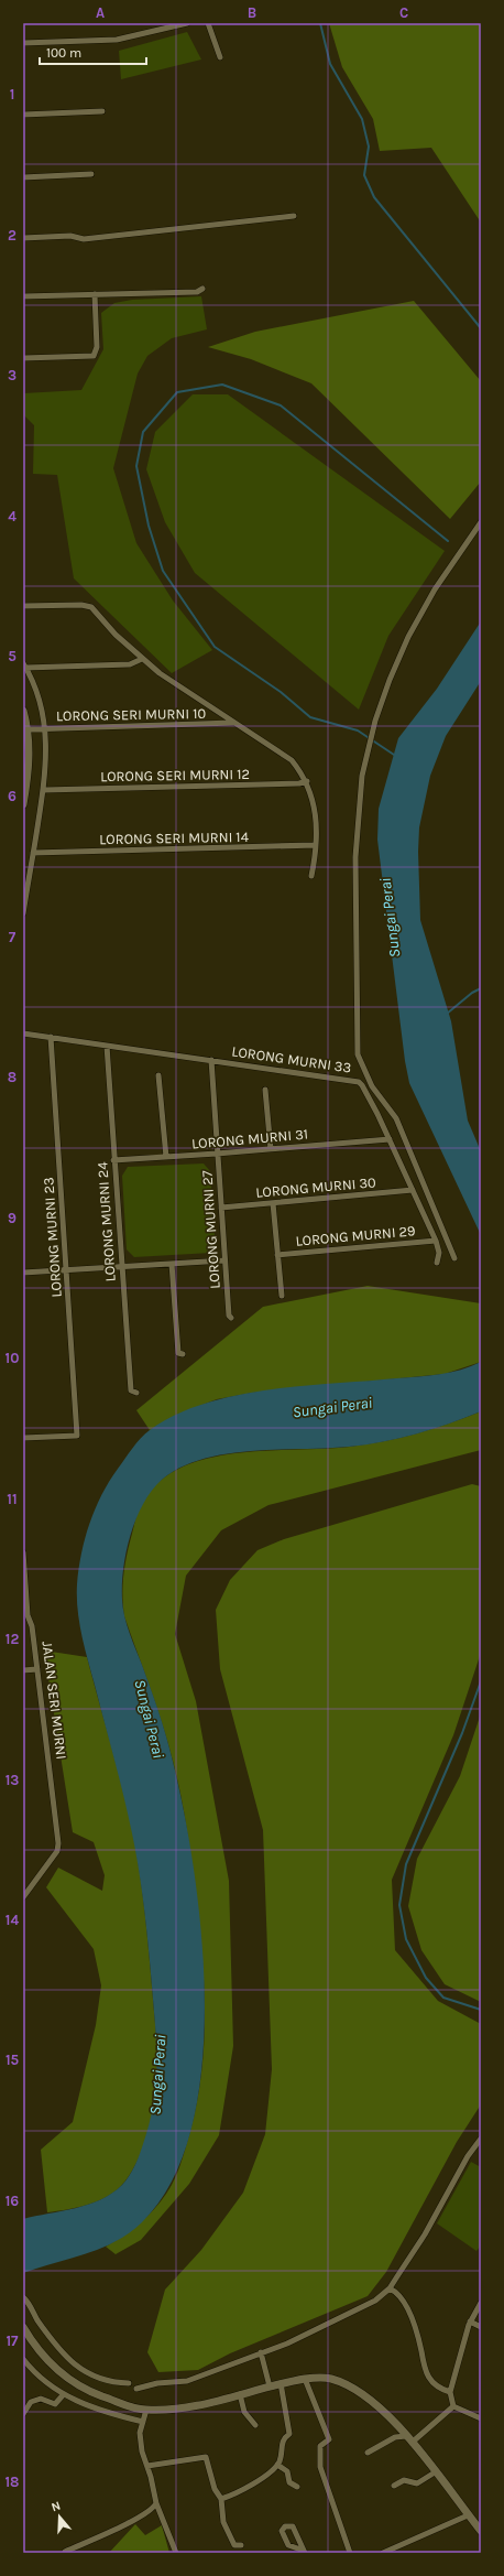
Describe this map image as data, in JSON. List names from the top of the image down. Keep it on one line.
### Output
{"streets":{"street":["LORONG SERI MURNI 10","LORONG SERI MURNI 12","LORONG SERI MURNI 14","LORONG MURNI 33","LORONG MURNI 31","LORONG MURNI 30","LORONG MURNI 24","LORONG MURNI 27","LORONG MURNI 29","LORONG MURNI 23","JALAN SERI MURNI"]},"crossings":[["LORONG MURNI 33","LORONG MURNI 31"],["LORONG MURNI 33","LORONG MURNI 30"],["LORONG MURNI 33","LORONG MURNI 24"],["LORONG MURNI 33","LORONG MURNI 27"],["LORONG MURNI 33","LORONG MURNI 29"],["LORONG MURNI 33","LORONG MURNI 23"],["LORONG MURNI 31","LORONG MURNI 24"],["LORONG MURNI 31","LORONG MURNI 27"],["LORONG MURNI 30","LORONG MURNI 27"]],"water":["Sungai Perai"],"scale_bar":"100 m","north":"top","grid":{"columns":["A","B","C"],"rows":["1","2","3","4","5","6","7","8","9","10","11","12","13","14","15","16","17","18"]}}
